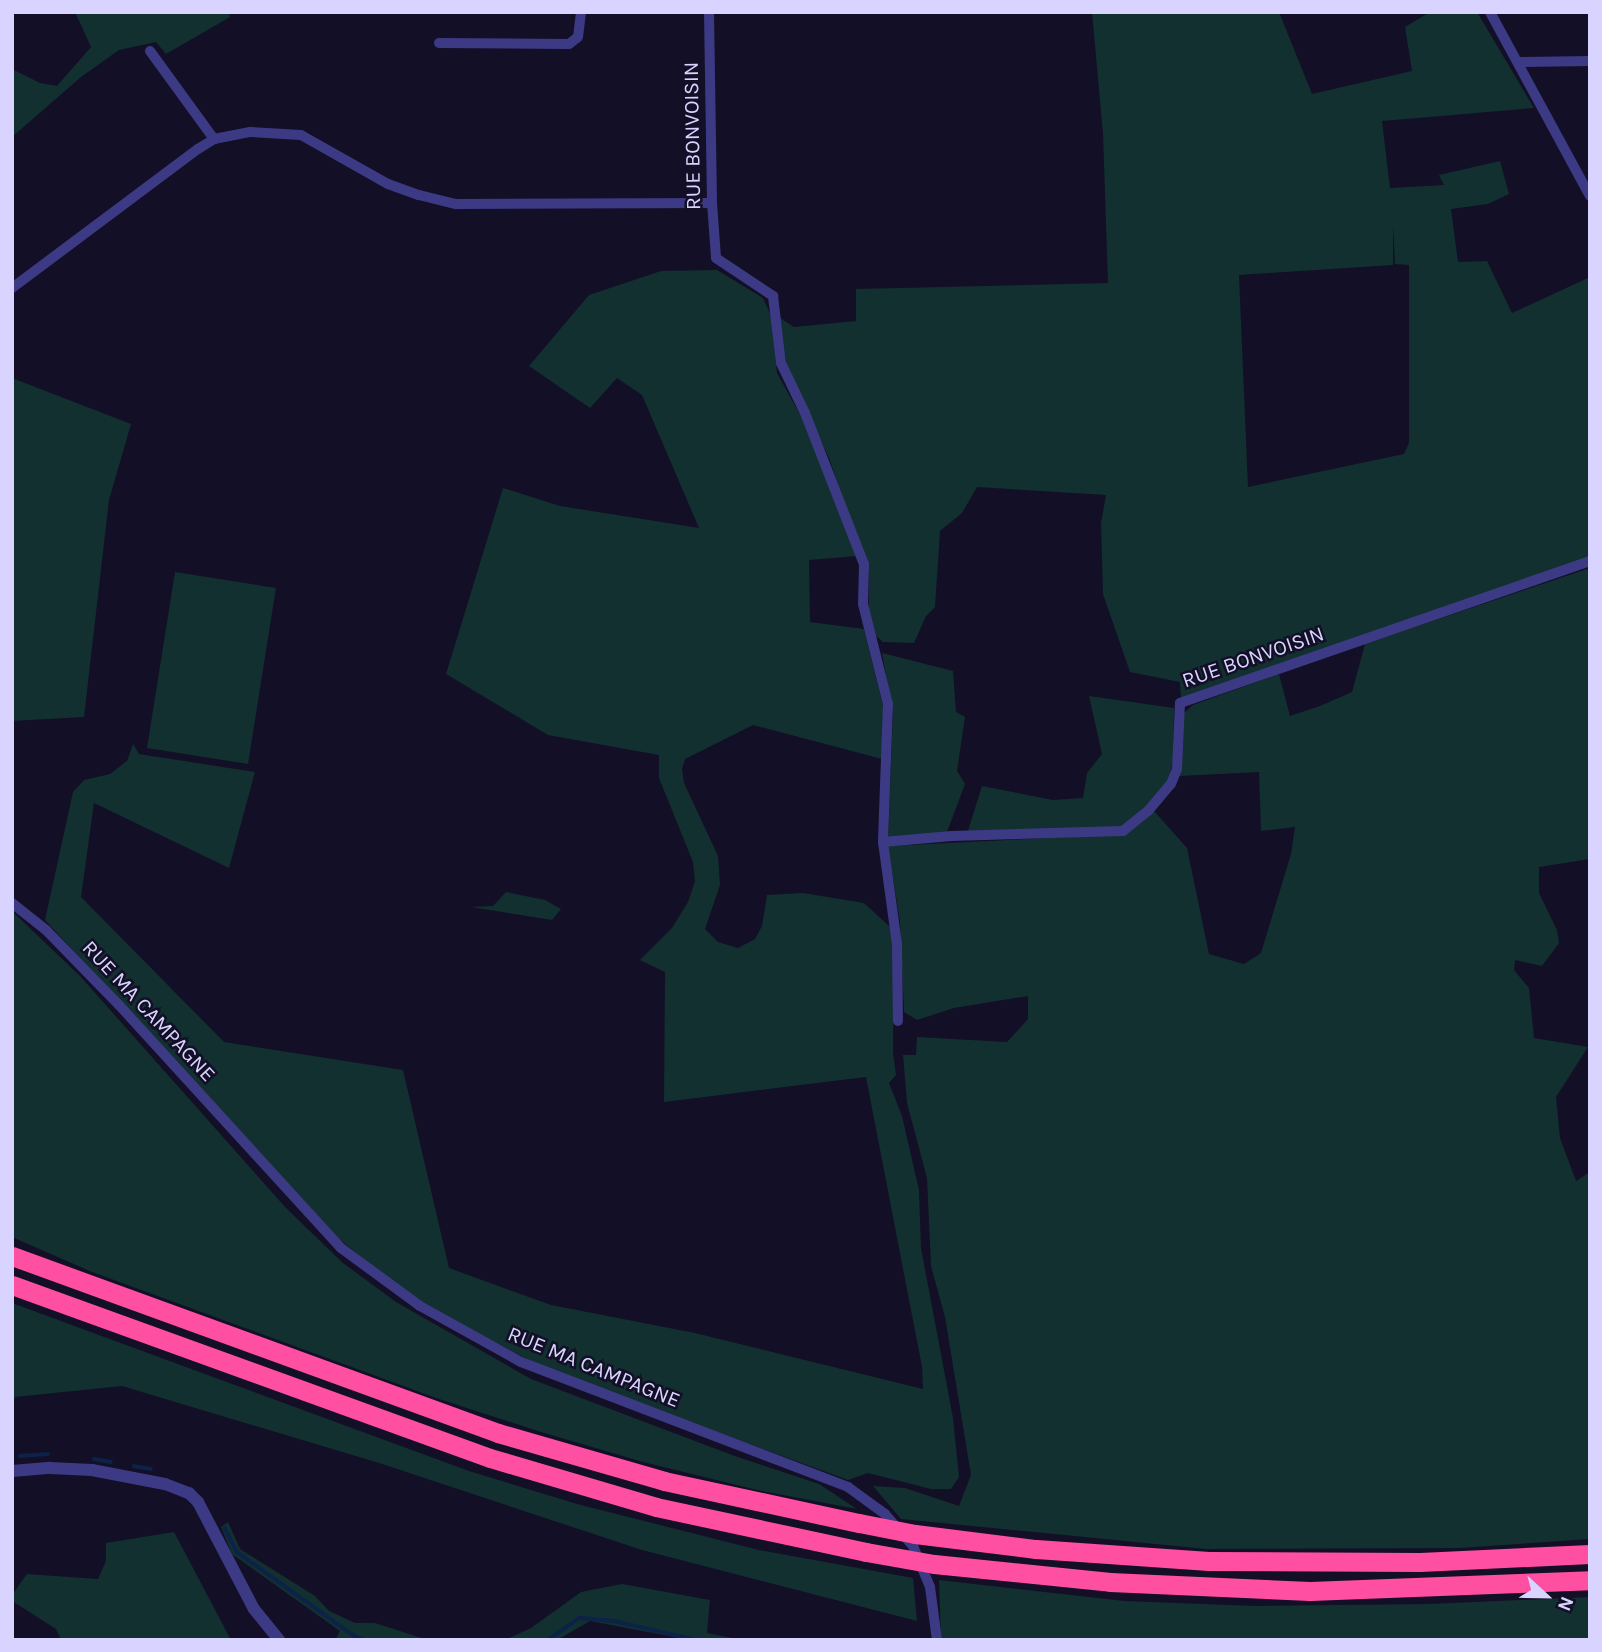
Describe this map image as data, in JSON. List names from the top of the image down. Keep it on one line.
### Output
{"streets":{"street":["RUE BONVOISIN","RUE MA CAMPAGNE"]},"north":"right"}
